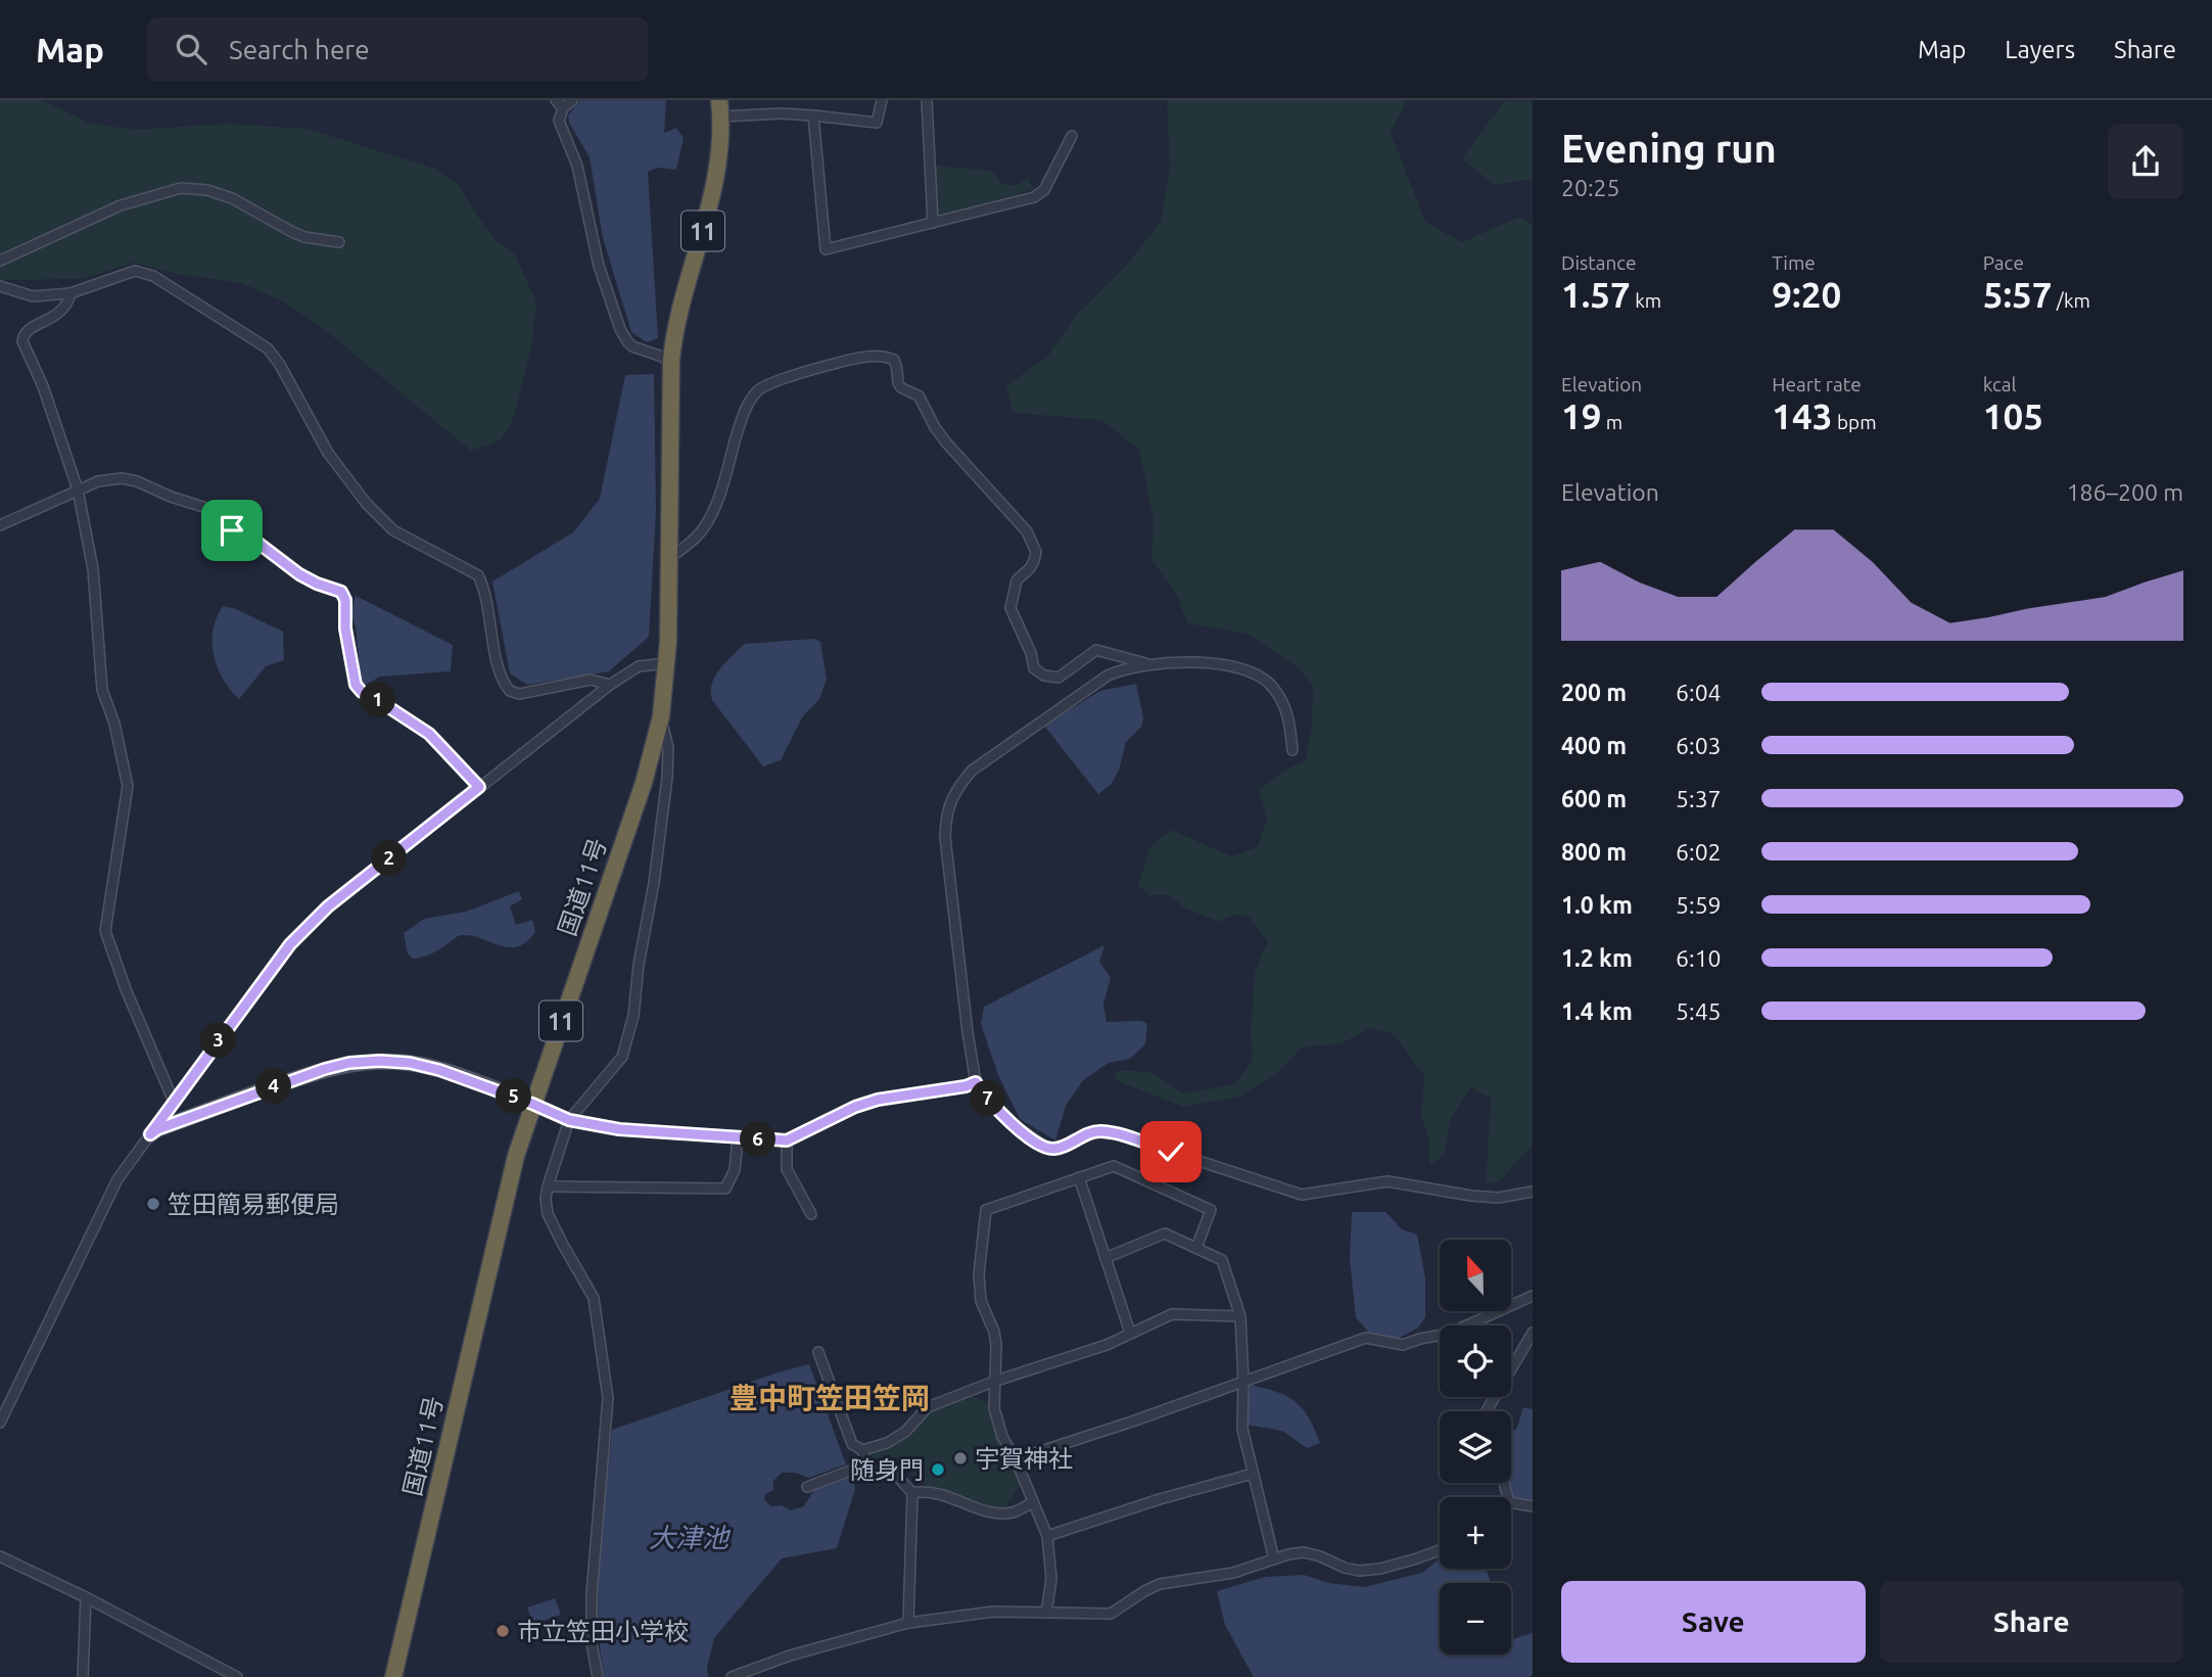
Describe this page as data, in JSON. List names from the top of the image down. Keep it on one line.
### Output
{"streets":{"highway":["11","国道11号"]},"districts":["豊中町笠田笠岡"],"water":["大津池"],"places":["笠田簡易郵便局","宇賀神社","随身門","市立笠田小学校"],"north":"top","page":{"header":"Map","search":"Search here","nav":["Map","Layers","Share"],"heading":["Evening run","20:25"],"stats":[["Distance","1.57 km"],["Time","9:20"],["Pace","5:57 /km"],["Elevation","19 m"],["Heart rate","143 bpm"],["kcal","105"]],"chart":["Elevation","186–200 m"],"list":[{"name":"200 m","note":"6:04"},{"name":"400 m","note":"6:03"},{"name":"600 m","note":"5:37"},{"name":"800 m","note":"6:02"},{"name":"1.0 km","note":"5:59"},{"name":"1.2 km","note":"6:10"},{"name":"1.4 km","note":"5:45"}],"pins":["1","2","3","4","5","7","6"],"map_buttons":["+","−"],"buttons":["Save","Share"]}}
